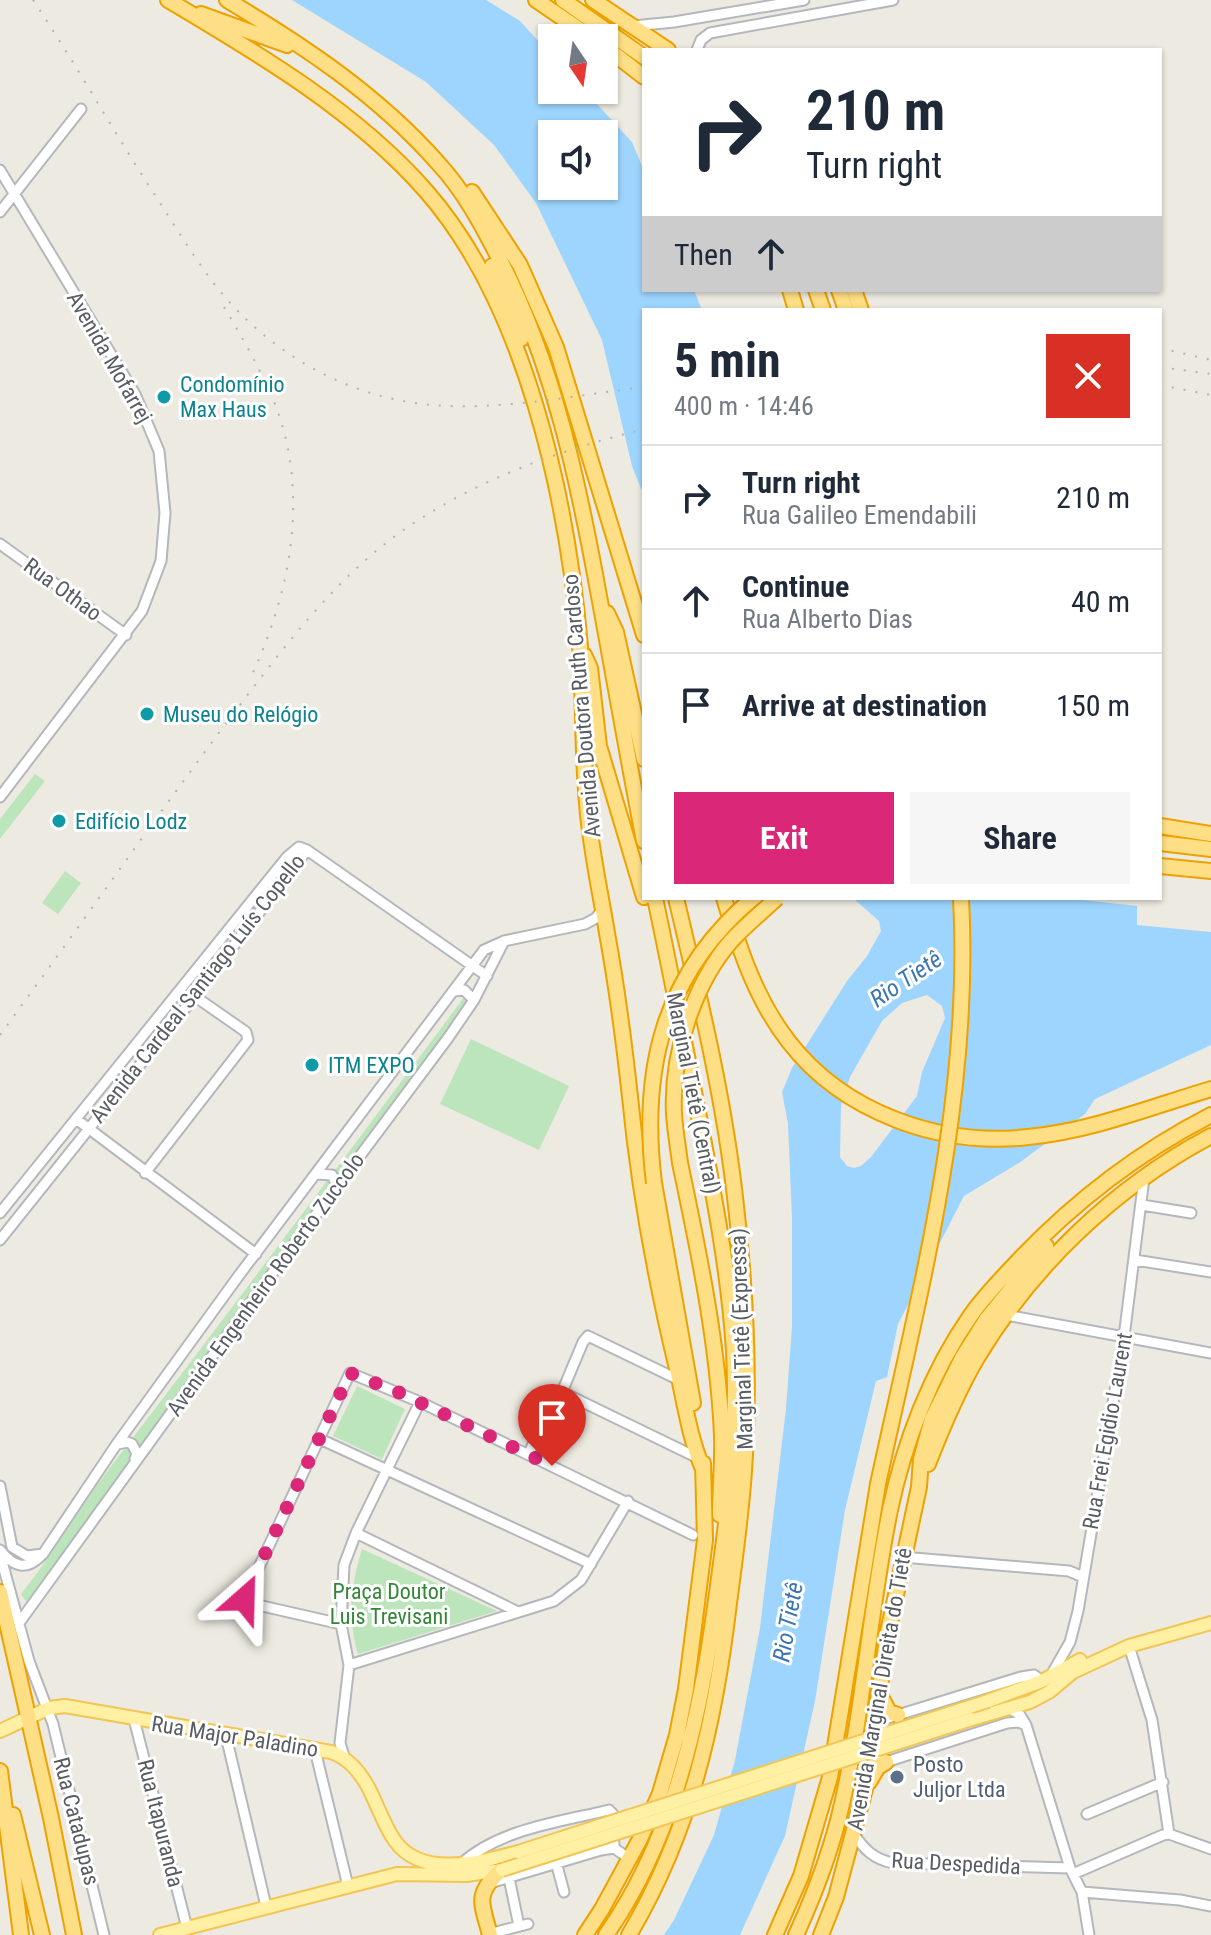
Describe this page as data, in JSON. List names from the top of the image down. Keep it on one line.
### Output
{"streets":{"highway":["Avenida Doutora Ruth Cardoso","Marginal Tietê (Central)","Marginal Tietê (Expressa)","Avenida Marginal Direita do Tietê"],"main road":["Rua Major Paladino"],"street":["Avenida Mofarrej","Rua Othao","Avenida Cardeal Santiago Luís Copello","Avenida Engenheiro Roberto Zuccolo","Rua Frei Egidio Laurent","Rua Catadupas","Rua Itapuranda","Rua Despedida"]},"crossings":[["Avenida Mofarrej","Rua Othao"],["Avenida Doutora Ruth Cardoso","Avenida Engenheiro Roberto Zuccolo"],["Avenida Engenheiro Roberto Zuccolo","Rua Catadupas"],["Avenida Marginal Direita do Tietê","Rua Despedida"],["Rua Major Paladino","Rua Catadupas"],["Rua Major Paladino","Rua Itapuranda"]],"water":["Rio Tietê"],"parks":["Praça Doutor Luis Trevisani"],"places":["Condomínio Max Haus","Museu do Relógio","Edifício Lodz","ITM EXPO","Posto Juljor Ltda"],"north":"bottom","page":{"turn":["210 m","Turn right"],"then":"Then","heading":["5 min","400 m · 14:46"],"list":[{"name":"Turn right","note":"Rua Galileo Emendabili","value":"210 m"},{"name":"Continue","note":"Rua Alberto Dias","value":"40 m"},{"name":"Arrive at destination","value":"150 m"}],"buttons":["Exit","Share"]}}
